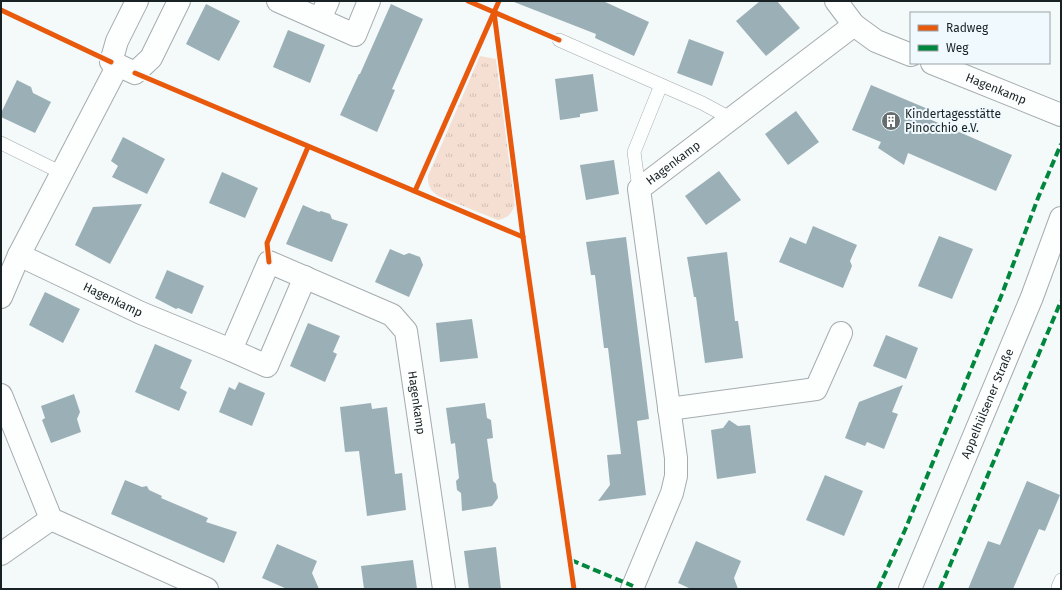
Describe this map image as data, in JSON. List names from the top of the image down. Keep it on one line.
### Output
{"streets":{"street":["Hagenkamp","Appelhülsener Straße"]},"places":{"building":["Kindertagesstätte Pinocchio e.V."]},"legend":["Radweg","Weg"]}
